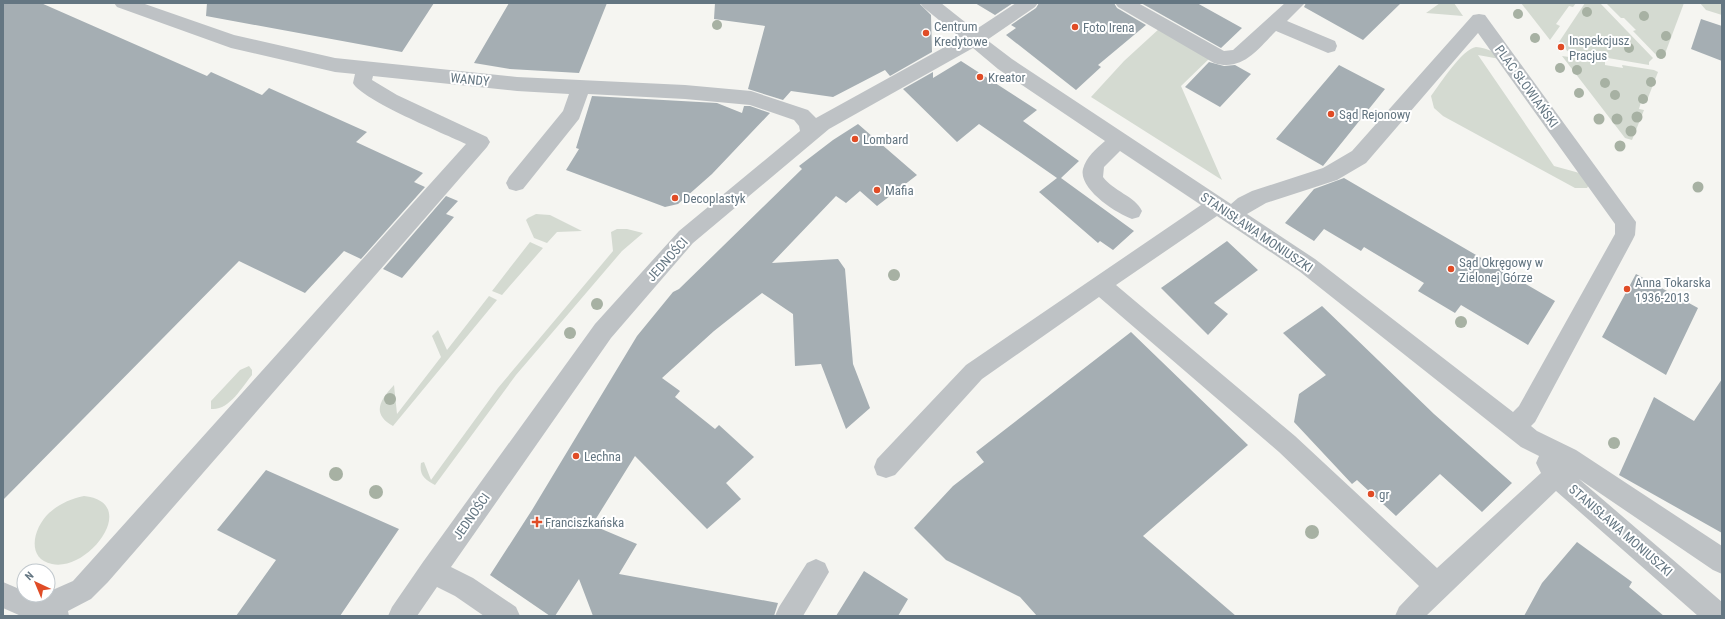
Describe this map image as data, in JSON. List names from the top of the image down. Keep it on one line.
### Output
{"streets":{"street":["WANDY","PLAC SŁOWIAŃSKI","STANISŁAWA MONIUSZKI","JEDNOŚCI"]},"crossings":[["WANDY","JEDNOŚCI"],["PLAC SŁOWIAŃSKI","STANISŁAWA MONIUSZKI"],["STANISŁAWA MONIUSZKI","JEDNOŚCI"]],"places":{"other":["Foto Irena","Centrum Kredytowe","Inspekcjusz Pracjus","Kreator","Sąd Rejonowy","Lombard","Mafia","Decoplastyk","Sąd Okręgowy w Zielonej Górze","Anna Tokarska 1936-2013","Lechna","gr"],"health":["Franciszkańska"]},"north":"top left"}
